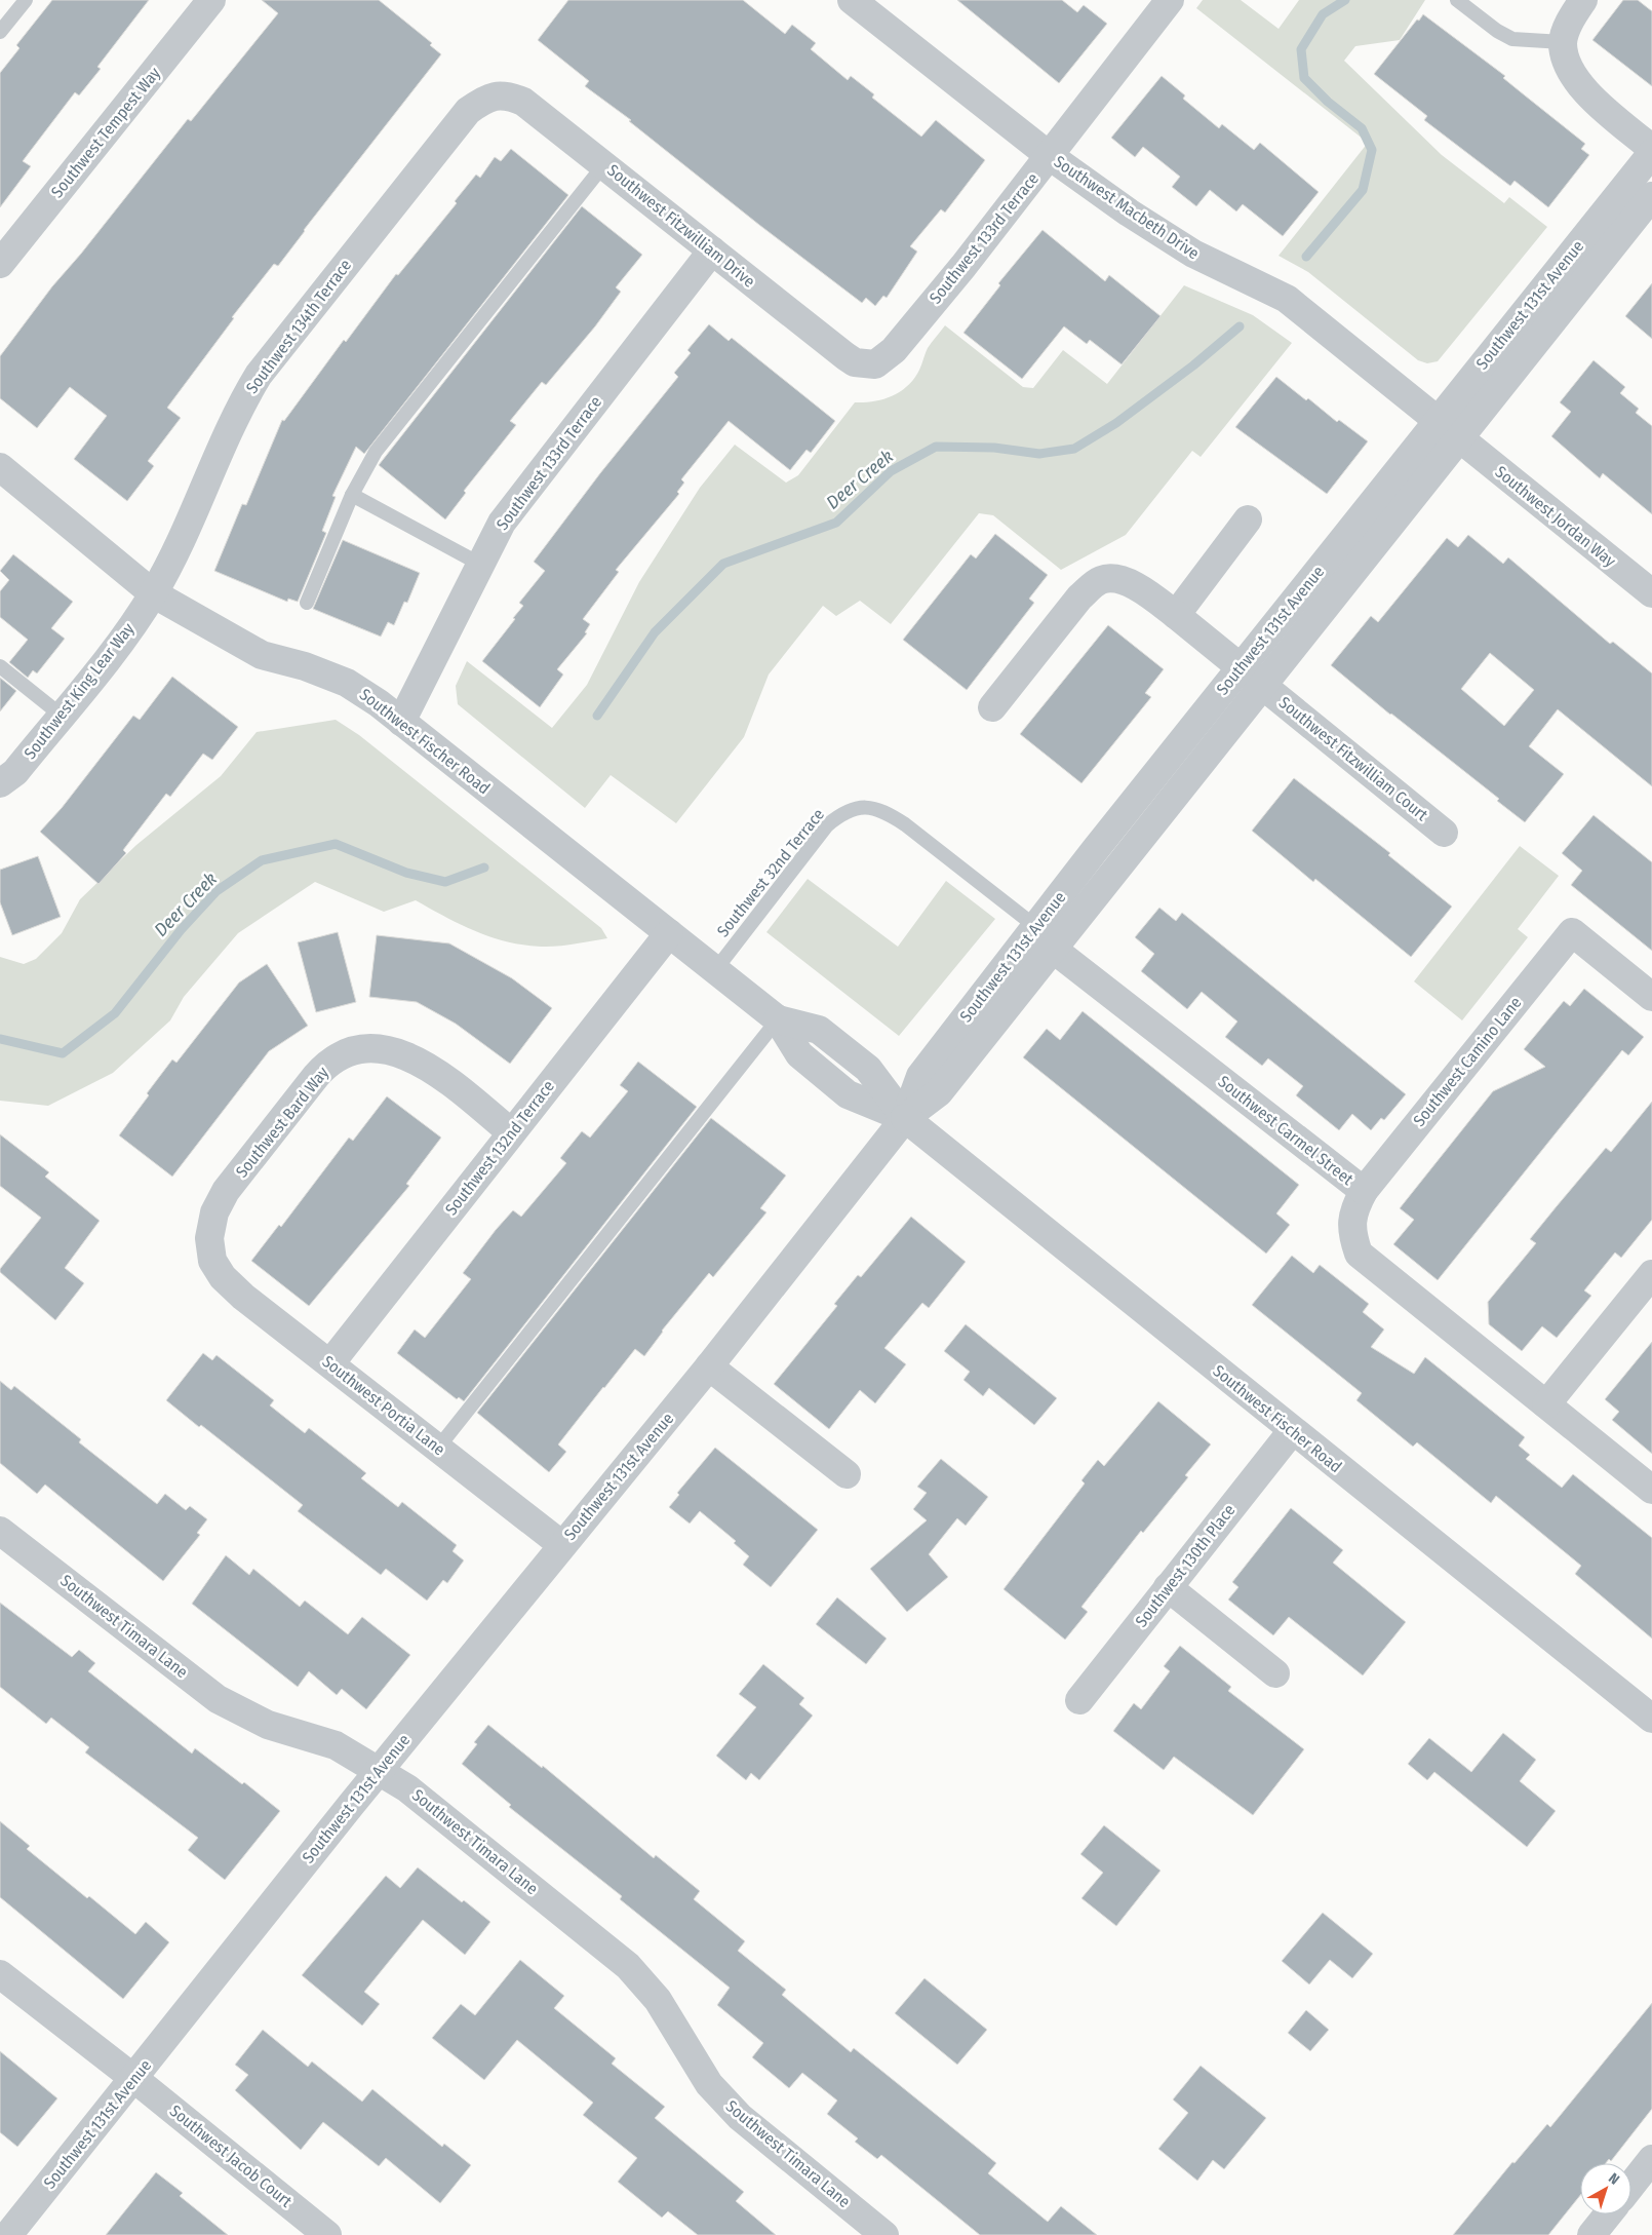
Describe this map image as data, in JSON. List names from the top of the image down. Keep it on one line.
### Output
{"streets":{"street":["Southwest Tempest Way","Southwest Macbeth Drive","Southwest Fitzwilliam Drive","Southwest 133rd Terrace","Southwest 131st Avenue","Southwest 134th Terrace","Southwest Jordan Way","Southwest King Lear Way","Southwest Fischer Road","Southwest Fitzwilliam Court","Southwest Camino Lane","Southwest Bard Way","Southwest Carmel Street","Southwest 132nd Terrace","Southwest Portia Lane","Southwest 130th Place","Southwest Timara Lane","Southwest Jacob Court"],"lane":["Southwest 32nd Terrace"]},"crossings":[["Southwest Macbeth Drive","Southwest 133rd Terrace"],["Southwest Macbeth Drive","Southwest 131st Avenue"],["Southwest Macbeth Drive","Southwest Jordan Way"],["Southwest Fitzwilliam Drive","Southwest 133rd Terrace"],["Southwest Fitzwilliam Drive","Southwest 134th Terrace"],["Southwest 133rd Terrace","Southwest Fischer Road"],["Southwest 131st Avenue","Southwest Jordan Way"],["Southwest 131st Avenue","Southwest Fischer Road"],["Southwest 131st Avenue","Southwest Fitzwilliam Court"],["Southwest 131st Avenue","Southwest 32nd Terrace"],["Southwest 131st Avenue","Southwest Carmel Street"],["Southwest 131st Avenue","Southwest Portia Lane"],["Southwest 131st Avenue","Southwest Timara Lane"],["Southwest 131st Avenue","Southwest Jacob Court"],["Southwest 134th Terrace","Southwest King Lear Way"],["Southwest 134th Terrace","Southwest Fischer Road"],["Southwest King Lear Way","Southwest Fischer Road"],["Southwest Fischer Road","Southwest 32nd Terrace"],["Southwest Fischer Road","Southwest 132nd Terrace"],["Southwest Fischer Road","Southwest 130th Place"],["Southwest Camino Lane","Southwest Carmel Street"],["Southwest Bard Way","Southwest 132nd Terrace"],["Southwest Bard Way","Southwest Portia Lane"],["Southwest 132nd Terrace","Southwest Portia Lane"]],"water":["Deer Creek"],"north":"top right"}
